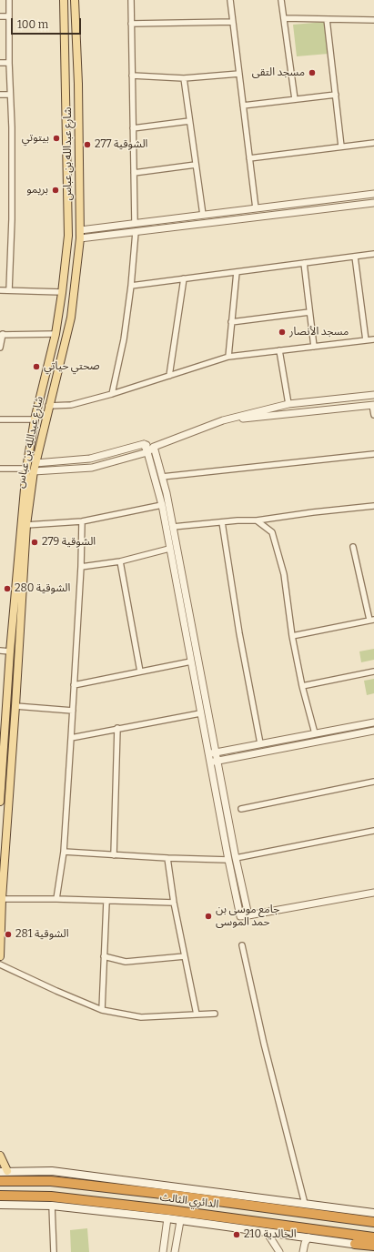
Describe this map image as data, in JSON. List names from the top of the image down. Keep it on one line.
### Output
{"streets":{"highway":["الدائري الثالث"],"main road":["شارع عبدالله بن عباس"]},"places":["مسجد التقى","بيتوتي","الشوقية 277","بريمو","مسجد الأنصار","صحتي حياتي","الشوقية 279","الشوقية 280","جامع موسى بن حمد الموسى","الشوقية 281","الخالدية 210"],"scale_bar":"100 m"}
